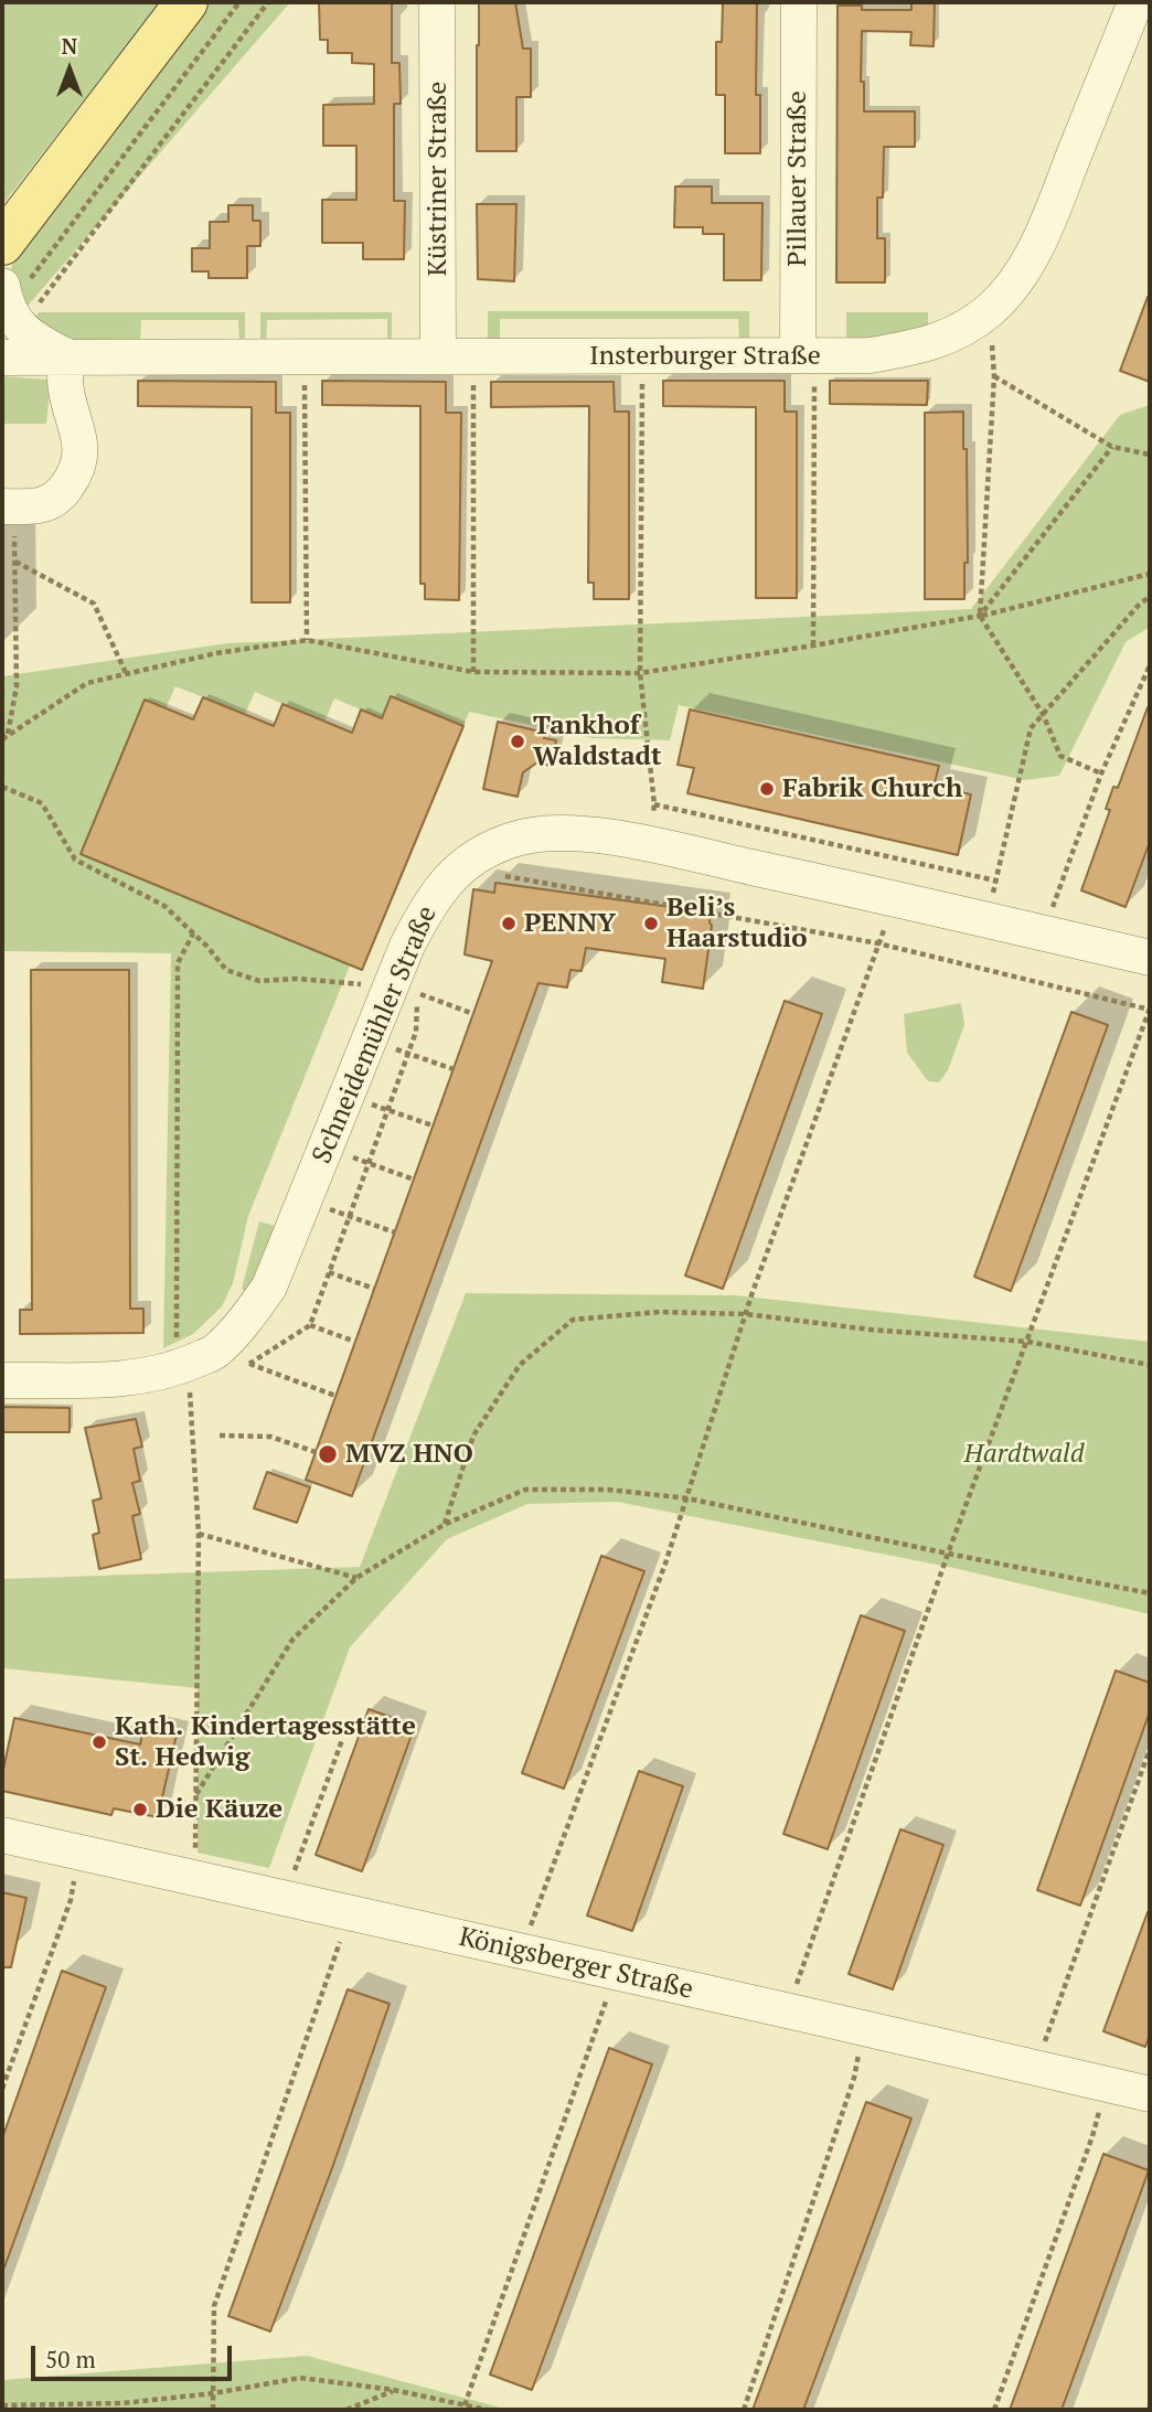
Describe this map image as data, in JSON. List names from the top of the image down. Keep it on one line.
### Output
{"streets":{"street":["Küstriner Straße","Pillauer Straße","Insterburger Straße","Schneidemühler Straße","Königsberger Straße"]},"crossings":[["Küstriner Straße","Insterburger Straße"],["Pillauer Straße","Insterburger Straße"]],"parks":["Hardtwald"],"places":["Tankhof Waldstadt","Fabrik Church","PENNY","Beli’s Haarstudio","MVZ HNO","Kath. Kindertagesstätte St. Hedwig","Die Käuze"],"scale_bar":"50 m","north":"top"}
